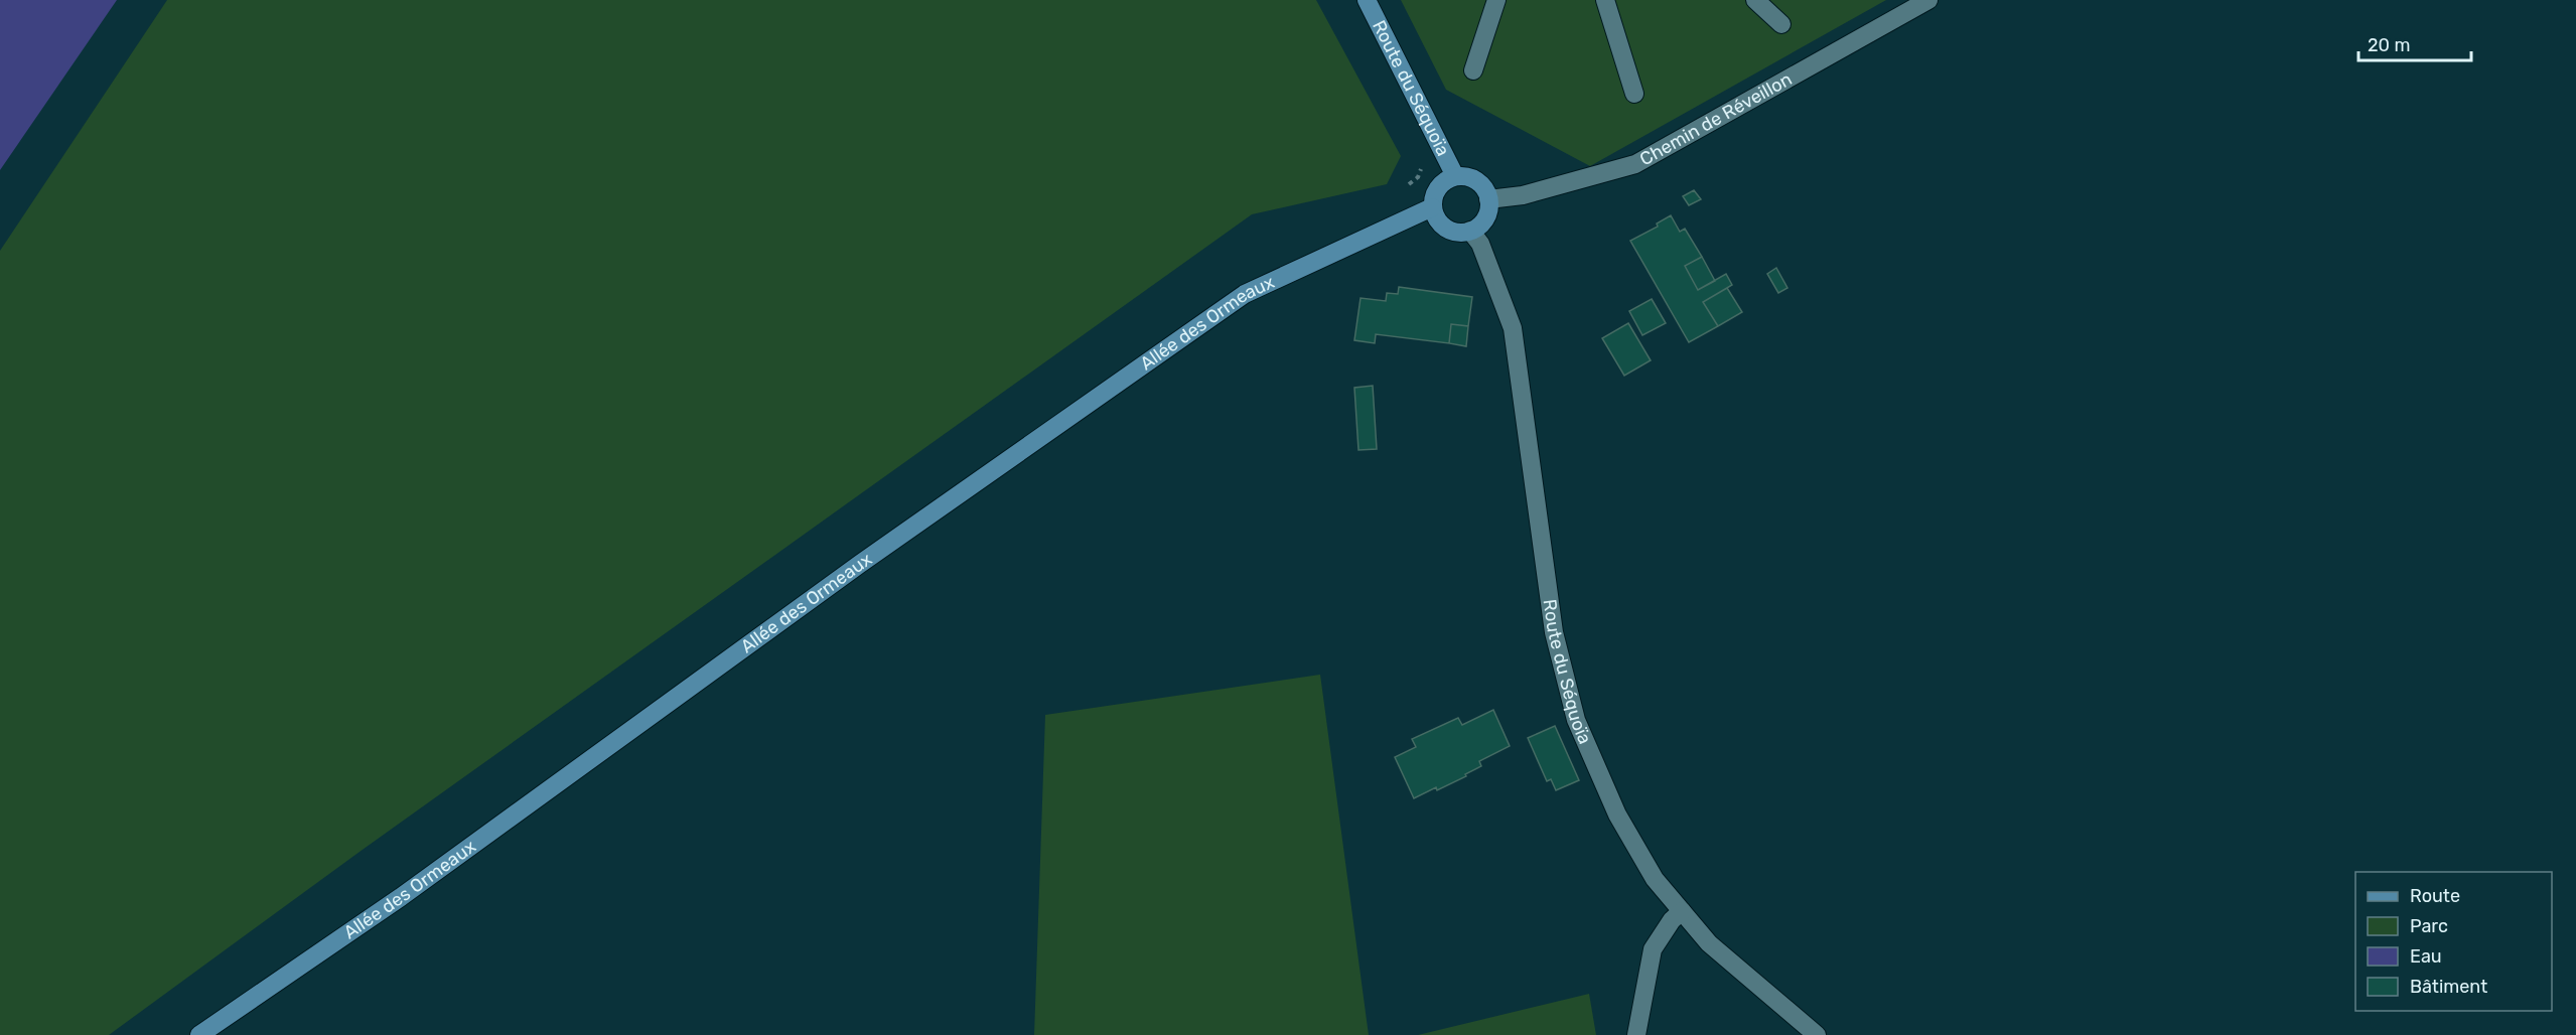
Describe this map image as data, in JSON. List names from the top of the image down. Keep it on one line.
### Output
{"streets":{"street":["Route du Séquoïa","Chemin de Réveillon","Allée des Ormeaux"]},"crossings":[["Route du Séquoïa","Chemin de Réveillon"],["Route du Séquoïa","Allée des Ormeaux"],["Chemin de Réveillon","Allée des Ormeaux"]],"legend":["Route","Parc","Eau","Bâtiment"],"scale_bar":"20 m"}
